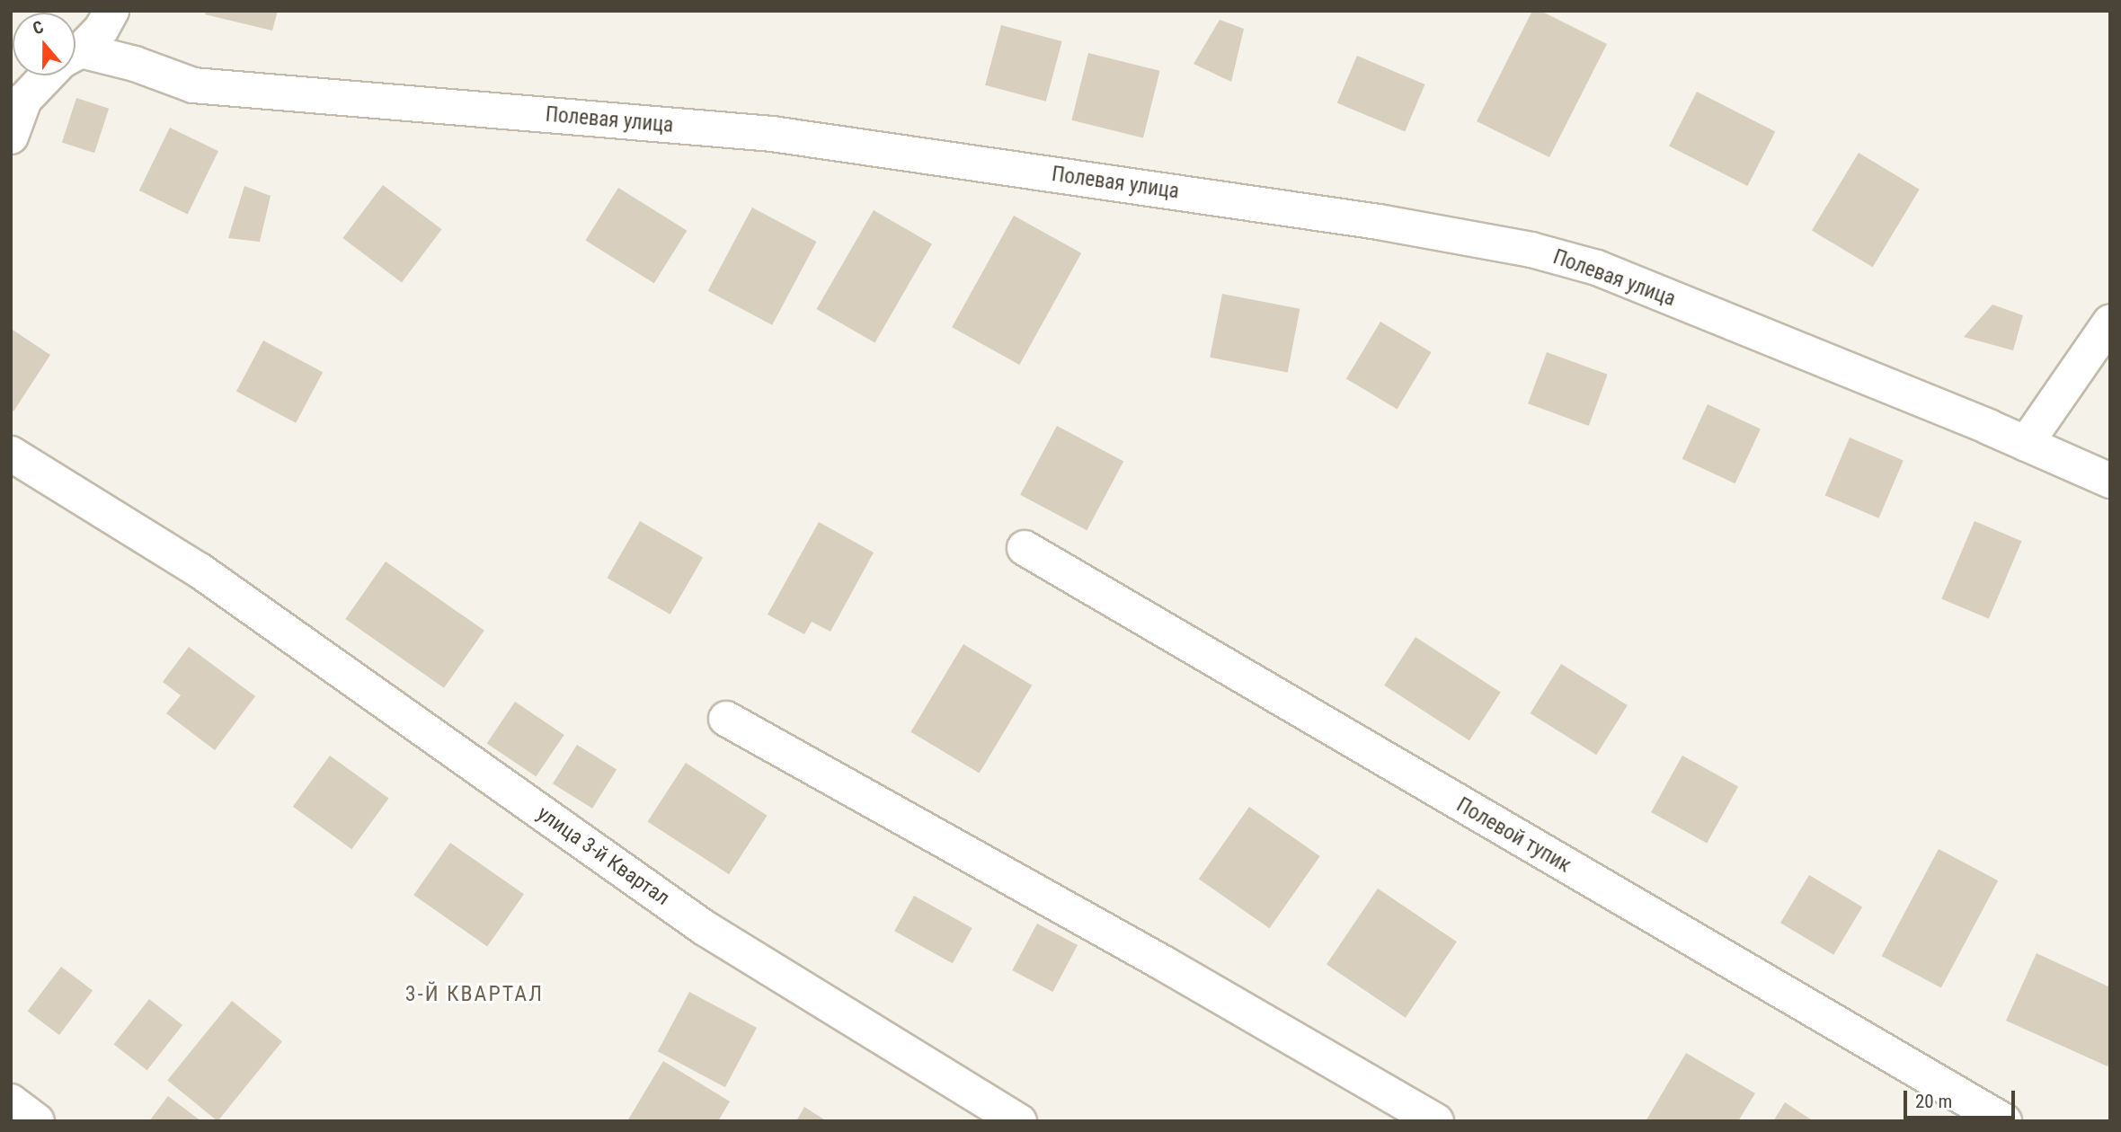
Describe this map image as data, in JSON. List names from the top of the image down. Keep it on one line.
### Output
{"streets":{"street":["Полевая улица","Полевой тупик","улица 3-й Квартал"]},"districts":["3-Й КВАРТАЛ"],"scale_bar":"20 m","north":"top"}
